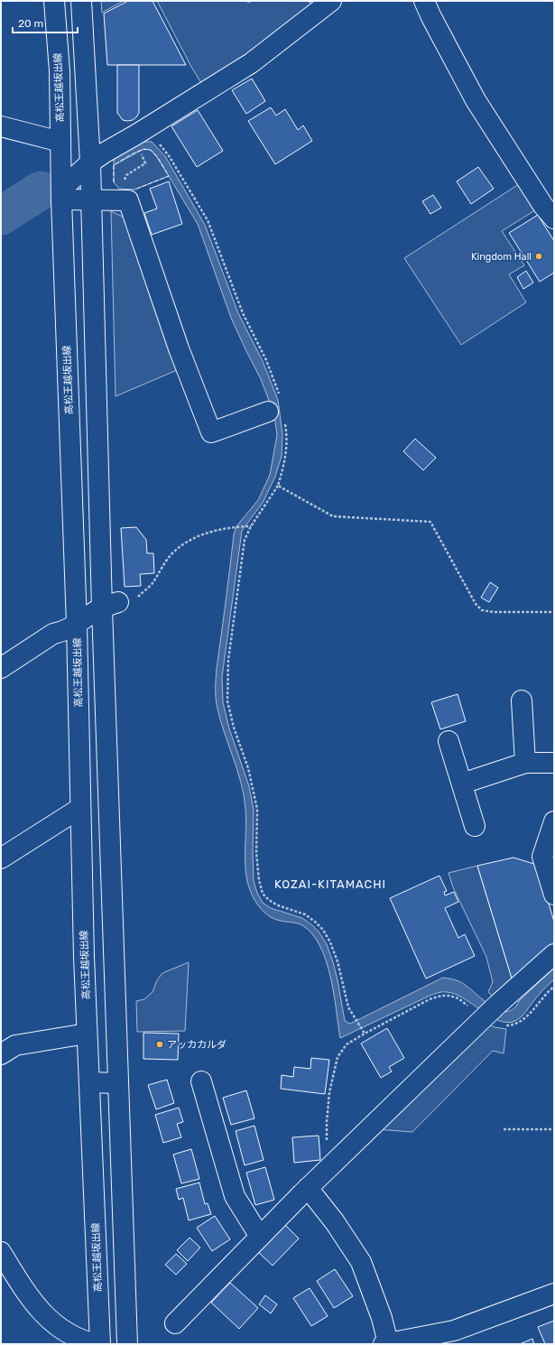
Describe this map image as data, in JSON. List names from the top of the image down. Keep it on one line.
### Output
{"streets":{"main road":["高松王越坂出線"]},"districts":["KOZAI-KITAMACHI"],"places":["Kingdom Hall","アッカカルダ"],"scale_bar":"20 m"}
